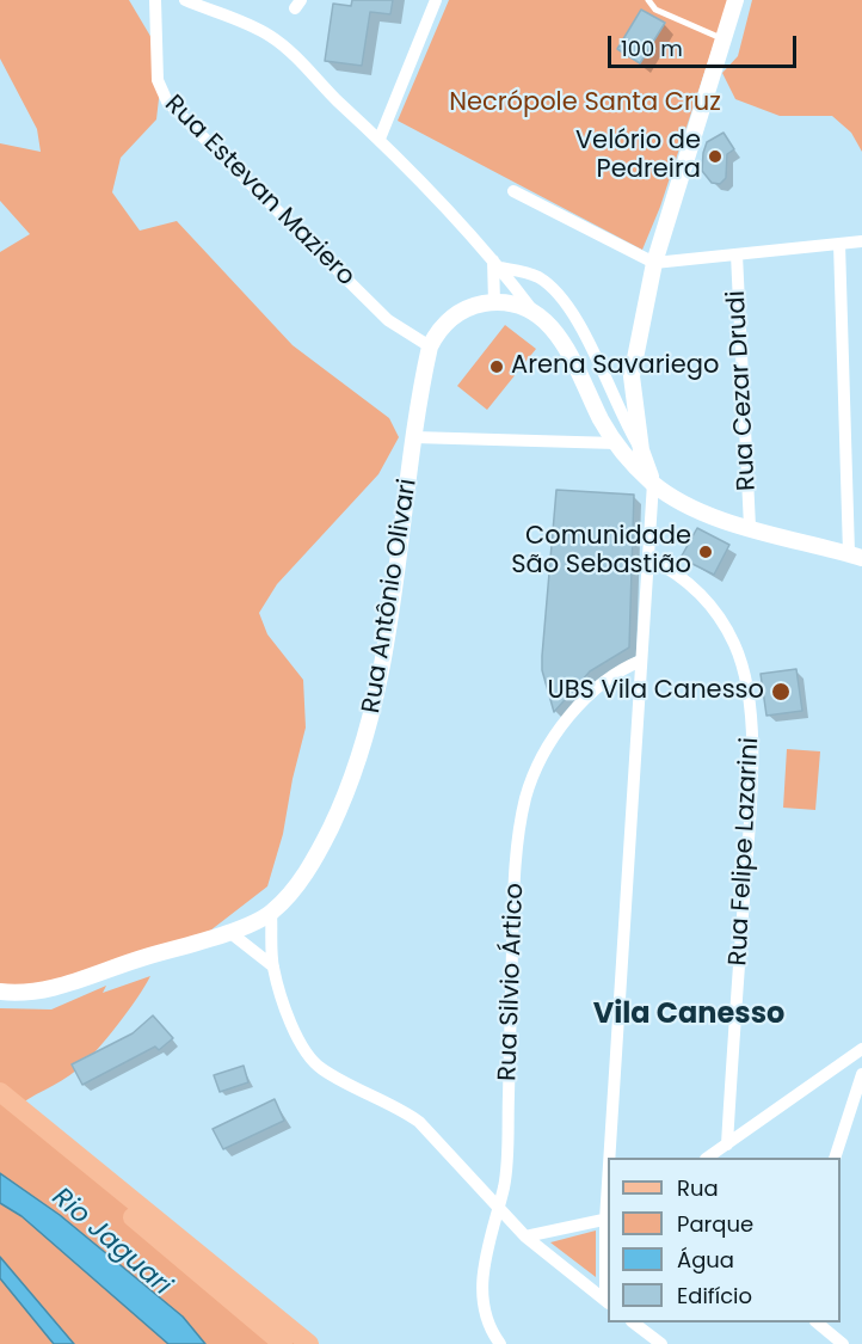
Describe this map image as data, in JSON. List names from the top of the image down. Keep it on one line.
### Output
{"streets":{"street":["Rua Estevan Maziero","Rua Cezar Drudi","Rua Antônio Olivari","Rua Felipe Lazarini","Rua Silvio Ártico"]},"crossings":[["Rua Estevan Maziero","Rua Antônio Olivari"]],"districts":["Vila Canesso"],"water":["Rio Jaguari"],"parks":["Necrópole Santa Cruz"],"places":["Velório de Pedreira","Arena Savariego","Comunidade São Sebastião","UBS Vila Canesso"],"legend":["Rua","Parque","Água","Edifício"],"scale_bar":"100 m"}
